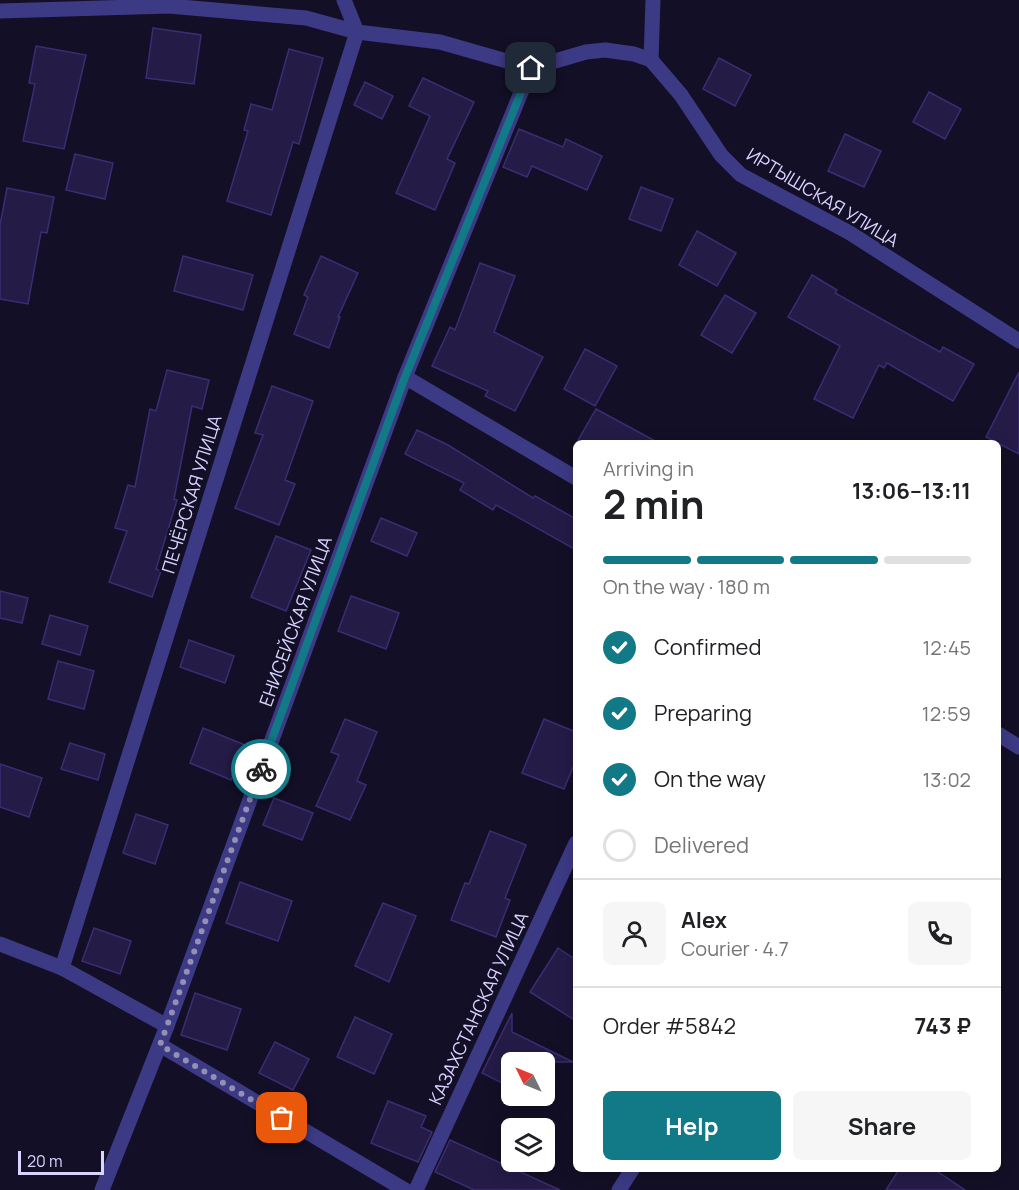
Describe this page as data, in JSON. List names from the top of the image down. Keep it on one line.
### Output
{"streets":{"street":["ИРТЫШСКАЯ УЛИЦА","ПЕЧЁРСКАЯ УЛИЦА","ЕНИСЕЙСКАЯ УЛИЦА","КАЗАХСТАНСКАЯ УЛИЦА"]},"scale_bar":"20 m","north":"top left","page":{"heading":["2 min","Arriving in","13:06–13:11"],"panel":["Alex","Courier · 4.7","Order #5842","743 ₽"],"bar":"On the way · 180 m","list":[["Confirmed","12:45"],["Preparing","12:59"],["On the way","13:02"],"Delivered"],"buttons":["Help","Share"],"scale":"20 m"}}
